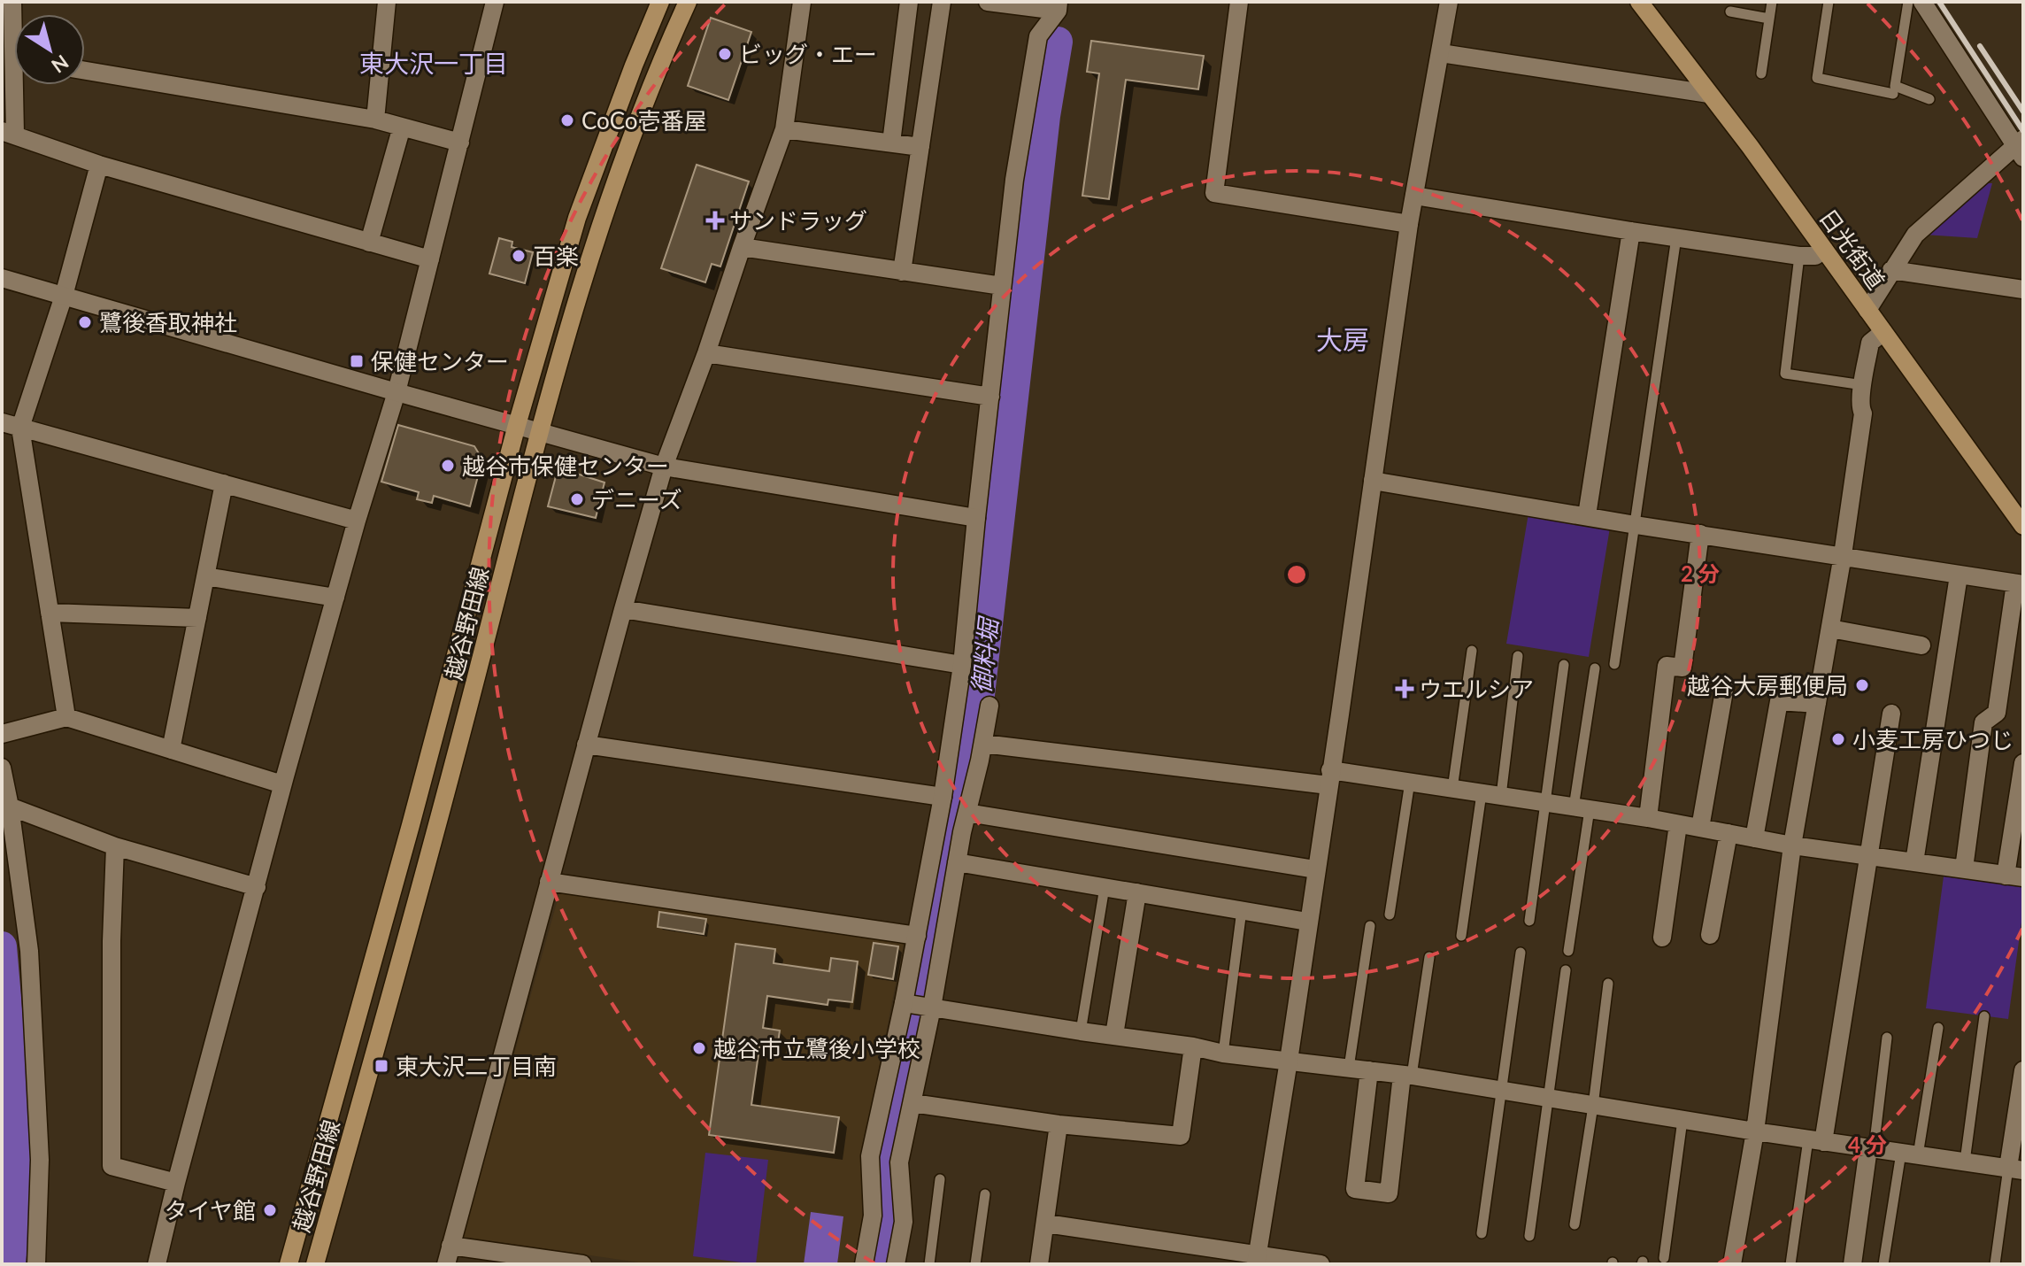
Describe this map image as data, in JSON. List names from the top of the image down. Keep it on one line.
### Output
{"streets":{"main road":["日光街道","越谷野田線"]},"districts":["東大沢一丁目","大房"],"water":["御料堀"],"places":{"other":["ビッグ・エー","CoCo壱番屋","百楽","鷺後香取神社","越谷市保健センター","デニーズ","越谷大房郵便局","小麦工房ひつじ","越谷市立鷺後小学校","タイヤ館"],"health":["サンドラッグ","ウエルシア"],"transit":["保健センター","東大沢二丁目南"]},"north":"bottom right","rings":["2 分","4 分"]}
